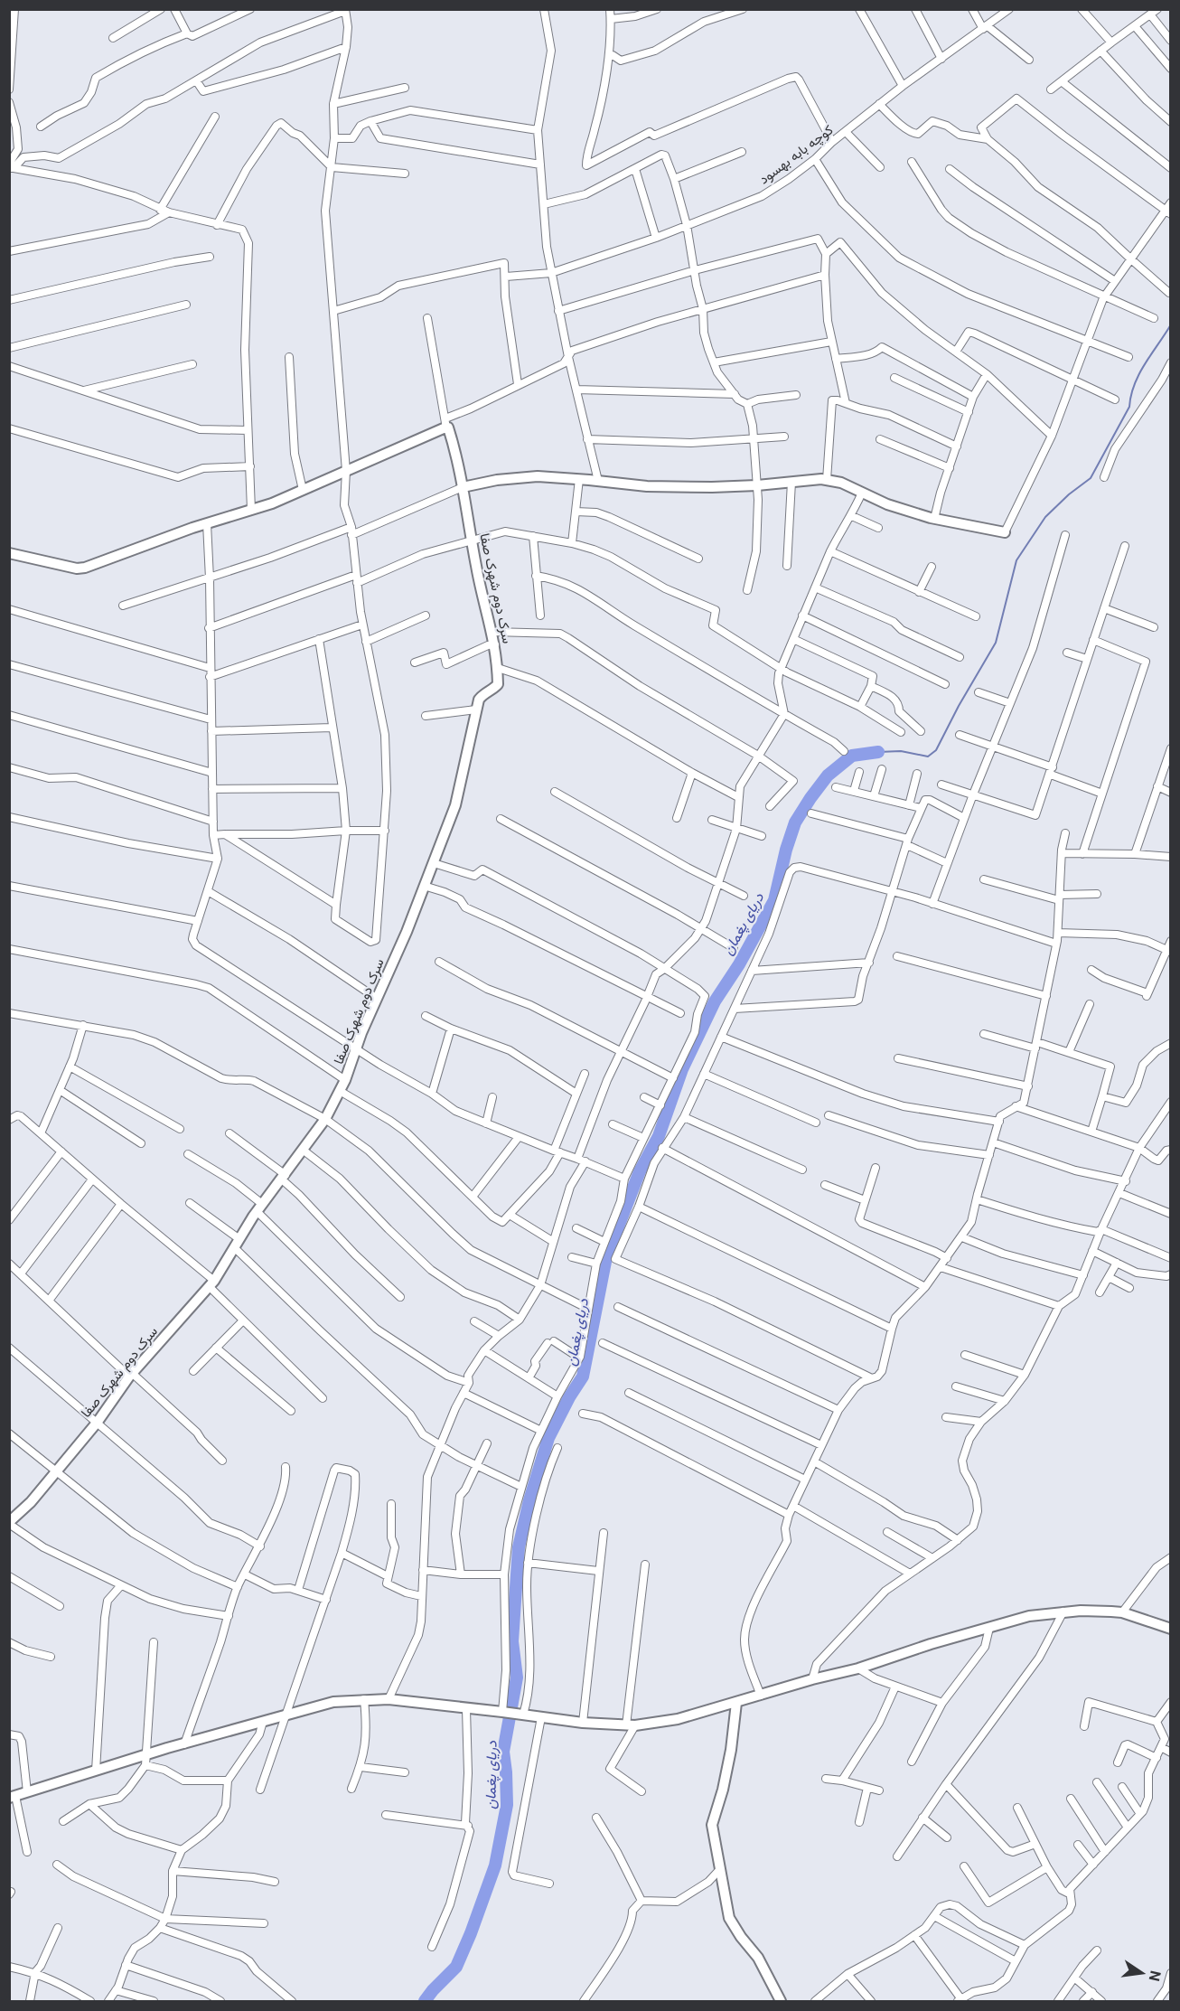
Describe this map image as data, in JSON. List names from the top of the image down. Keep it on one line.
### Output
{"streets":{"street":["کوچه بابه بهسود","سرک دوم شهرک صفا"]},"water":["دریای پغمان"],"north":"right"}
